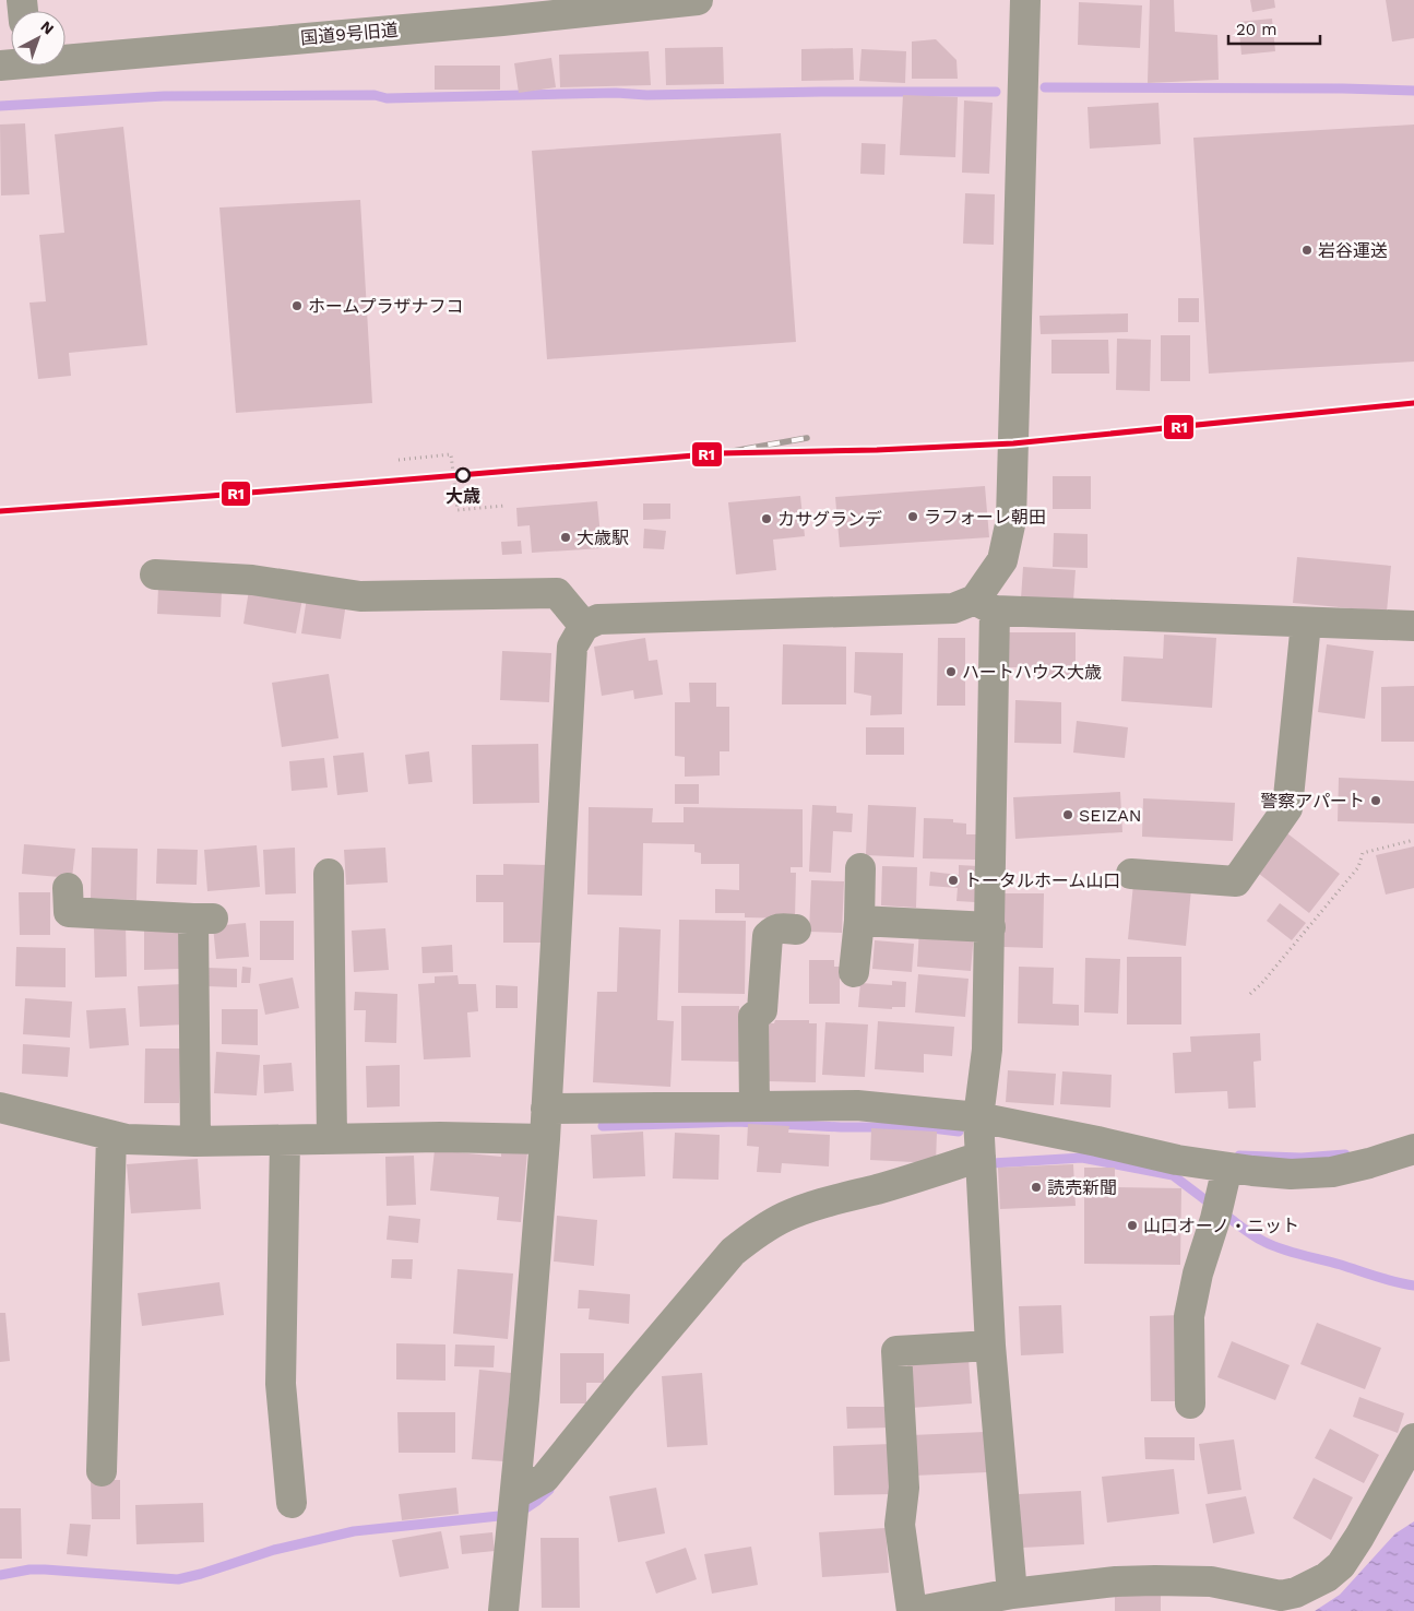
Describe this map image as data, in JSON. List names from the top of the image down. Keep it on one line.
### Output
{"streets":{"street":["国道9号旧道"]},"places":["岩谷運送","ホームプラザナフコ","大歳","ラフォーレ朝田","カサグランデ","大歳駅","ハートハウス大歳","警察アパート","SEIZAN","トータルホーム山口","読売新聞","山口オーノ・ニット"],"lines":["transit line R1"],"scale_bar":"20 m","north":"top right"}
